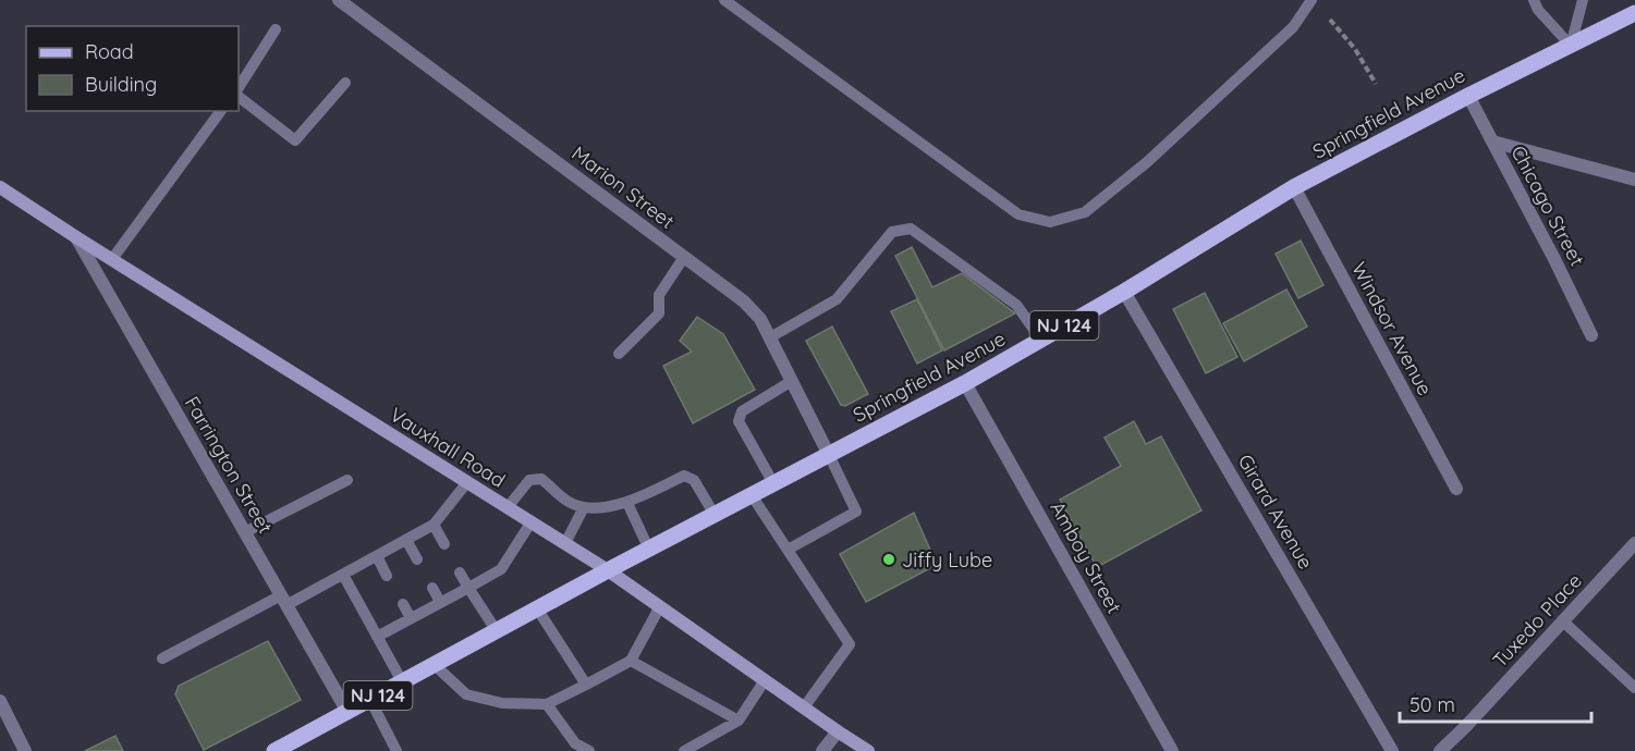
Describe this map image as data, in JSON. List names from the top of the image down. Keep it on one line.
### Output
{"streets":{"main road":["Springfield Avenue","NJ 124"],"street":["Marion Street","Chicago Street","Windsor Avenue","Vauxhall Road","Farrington Street","Girard Avenue","Amboy Street","Tuxedo Place"]},"crossings":[["Springfield Avenue","Marion Street"],["Springfield Avenue","Chicago Street"],["Springfield Avenue","Windsor Avenue"],["Springfield Avenue","Vauxhall Road"],["Springfield Avenue","Farrington Street"],["Springfield Avenue","Girard Avenue"],["Springfield Avenue","Amboy Street"],["Vauxhall Road","Farrington Street"]],"places":["Jiffy Lube"],"legend":["Road","Building"],"scale_bar":"50 m"}
